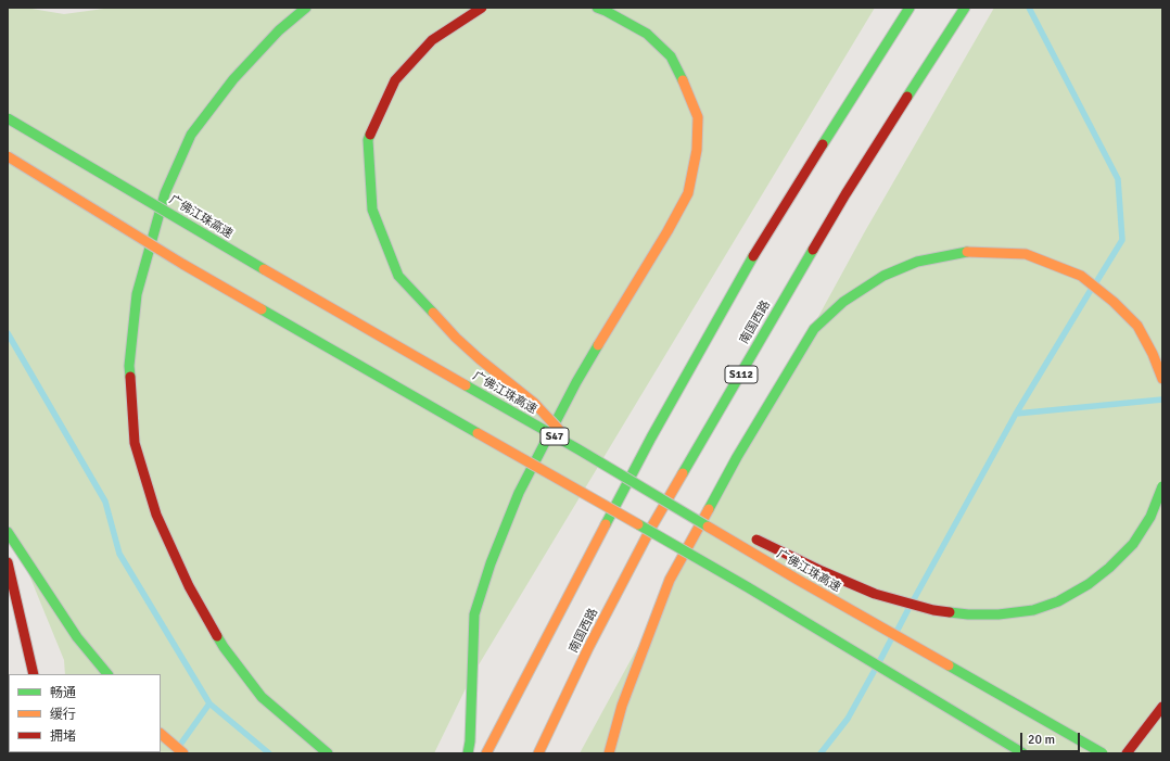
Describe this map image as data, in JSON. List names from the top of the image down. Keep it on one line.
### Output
{"streets":{"main road":["广佛江珠高速","南国西路","S112","S47"]},"legend":["畅通","缓行","拥堵"],"scale_bar":"20 m"}
